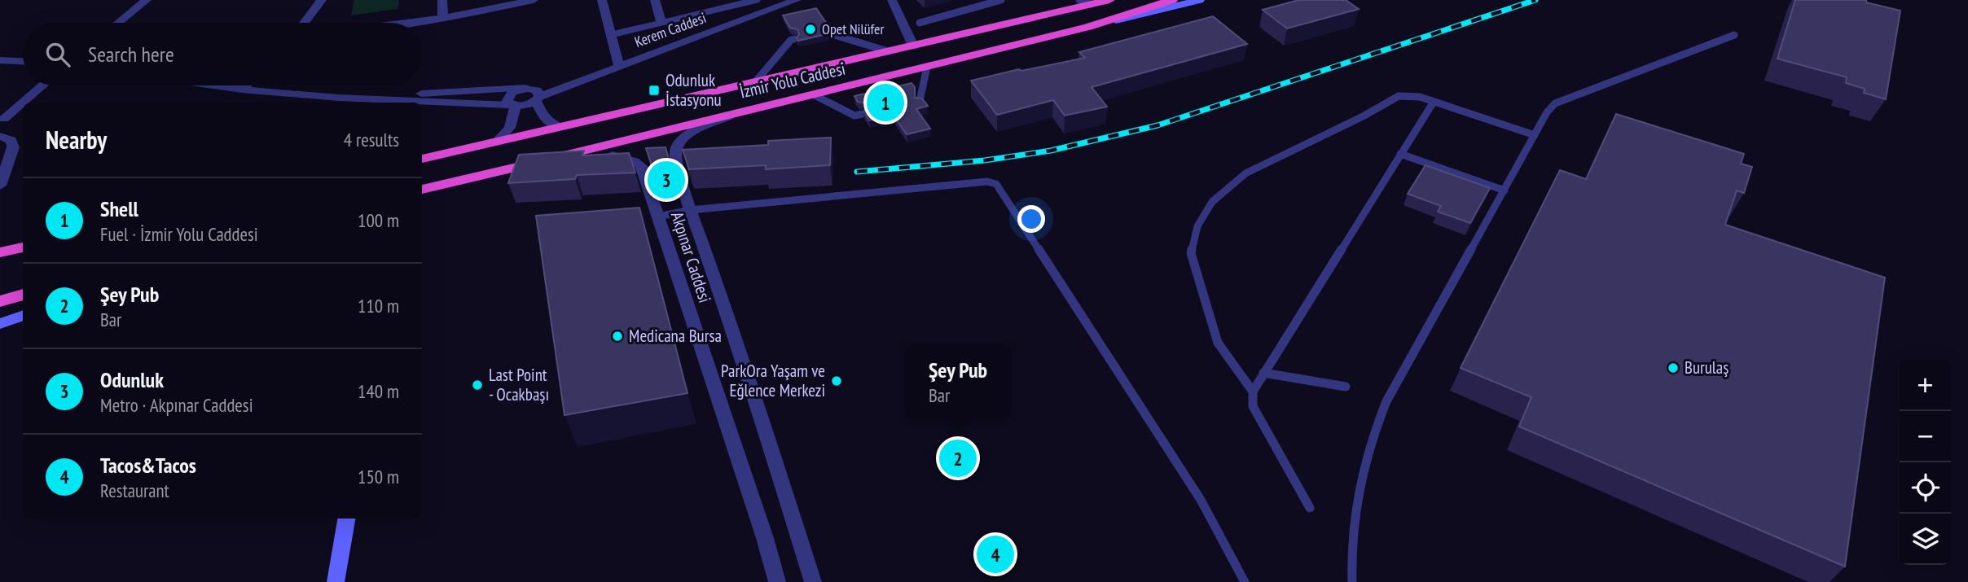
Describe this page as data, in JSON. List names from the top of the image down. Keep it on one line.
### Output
{"streets":{"highway":["İzmir Yolu Caddesi"],"street":["Kerem Caddesi","Akpınar Caddesi"]},"crossings":[["İzmir Yolu Caddesi","Akpınar Caddesi"]],"places":{"other":["Opet Nilüfer","Medicana Bursa","Burulaş","ParkOra Yaşam ve Eğlence Merkezi","Last Point - Ocakbaşı"],"transit":["Odunluk İstasyonu"]},"page":{"search":"Search here","pins":["1","3","2","4"],"heading":["Nearby","4 results"],"list":[{"mark":"1","name":"Shell","note":"Fuel · İzmir Yolu Caddesi","value":"100 m"},{"mark":"2","name":"Şey Pub","note":"Bar","value":"110 m"},{"mark":"3","name":"Odunluk","note":"Metro · Akpınar Caddesi","value":"140 m"},{"mark":"4","name":"Tacos&Tacos","note":"Restaurant","value":"150 m"}],"popup":["Şey Pub","Bar"],"map_buttons":["+","−"]}}
